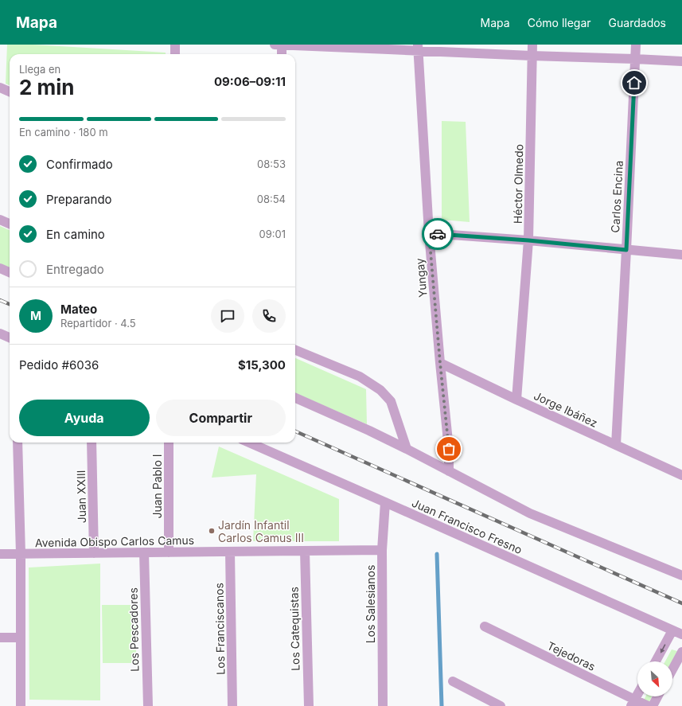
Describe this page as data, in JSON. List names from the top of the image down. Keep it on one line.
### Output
{"streets":{"street":["Héctor Olmedo","Carlos Encina","Yungay","Jorge Ibáñez","Juan Pablo I","Juan XXIII","Juan Francisco Fresno","Avenida Obispo Carlos Camus","Los Salesianos","Los Franciscanos","Los Catequistas","Los Pescadores","Tejedoras"]},"crossings":[["Héctor Olmedo","Jorge Ibáñez"],["Carlos Encina","Jorge Ibáñez"],["Yungay","Jorge Ibáñez"],["Juan Pablo I","Avenida Obispo Carlos Camus"],["Juan XXIII","Avenida Obispo Carlos Camus"],["Juan Francisco Fresno","Los Salesianos"],["Avenida Obispo Carlos Camus","Los Salesianos"],["Avenida Obispo Carlos Camus","Los Franciscanos"],["Avenida Obispo Carlos Camus","Los Catequistas"],["Avenida Obispo Carlos Camus","Los Pescadores"]],"places":["Jardín Infantil Carlos Camus III"],"north":"bottom right","page":{"header":"Mapa","nav":["Mapa","Cómo llegar","Guardados"],"heading":["2 min","Llega en","09:06–09:11"],"panel":["Mateo","Repartidor · 4.5","Pedido #6036","$15,300"],"bar":"En camino · 180 m","list":[["Confirmado","08:53"],["Preparando","08:54"],["En camino","09:01"],"Entregado"],"round":"M","buttons":["Ayuda","Compartir"]}}
